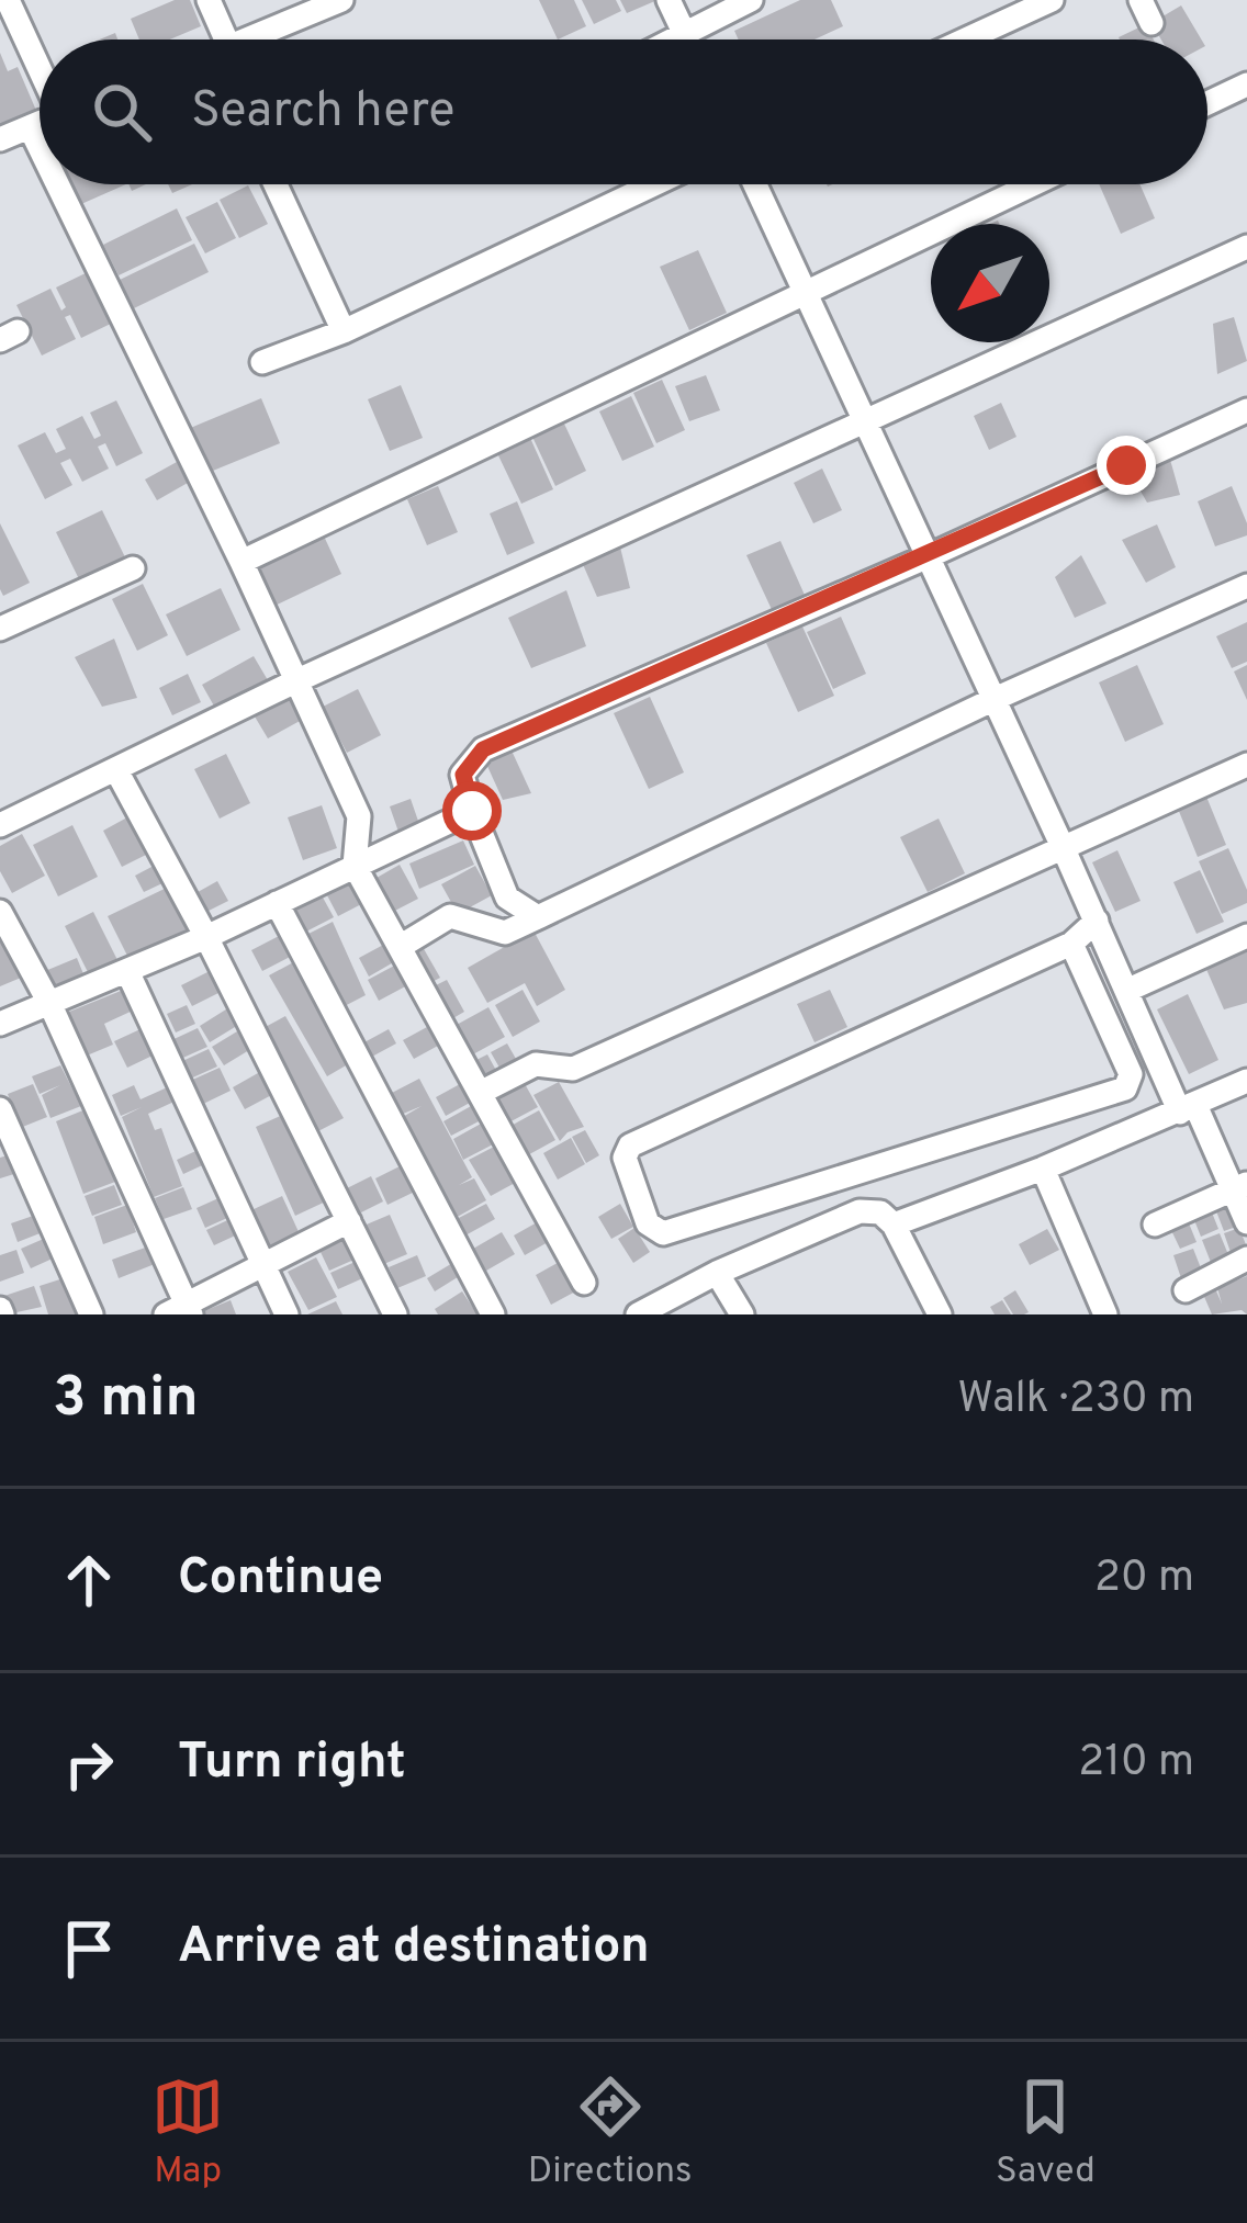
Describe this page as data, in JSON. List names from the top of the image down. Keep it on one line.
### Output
{"north":"bottom left","page":{"search":"Search here","heading":["3 min","Walk · 230 m"],"list":[["Continue","20 m"],["Turn right","210 m"],"Arrive at destination"],"nav":["Map","Directions","Saved"]}}
